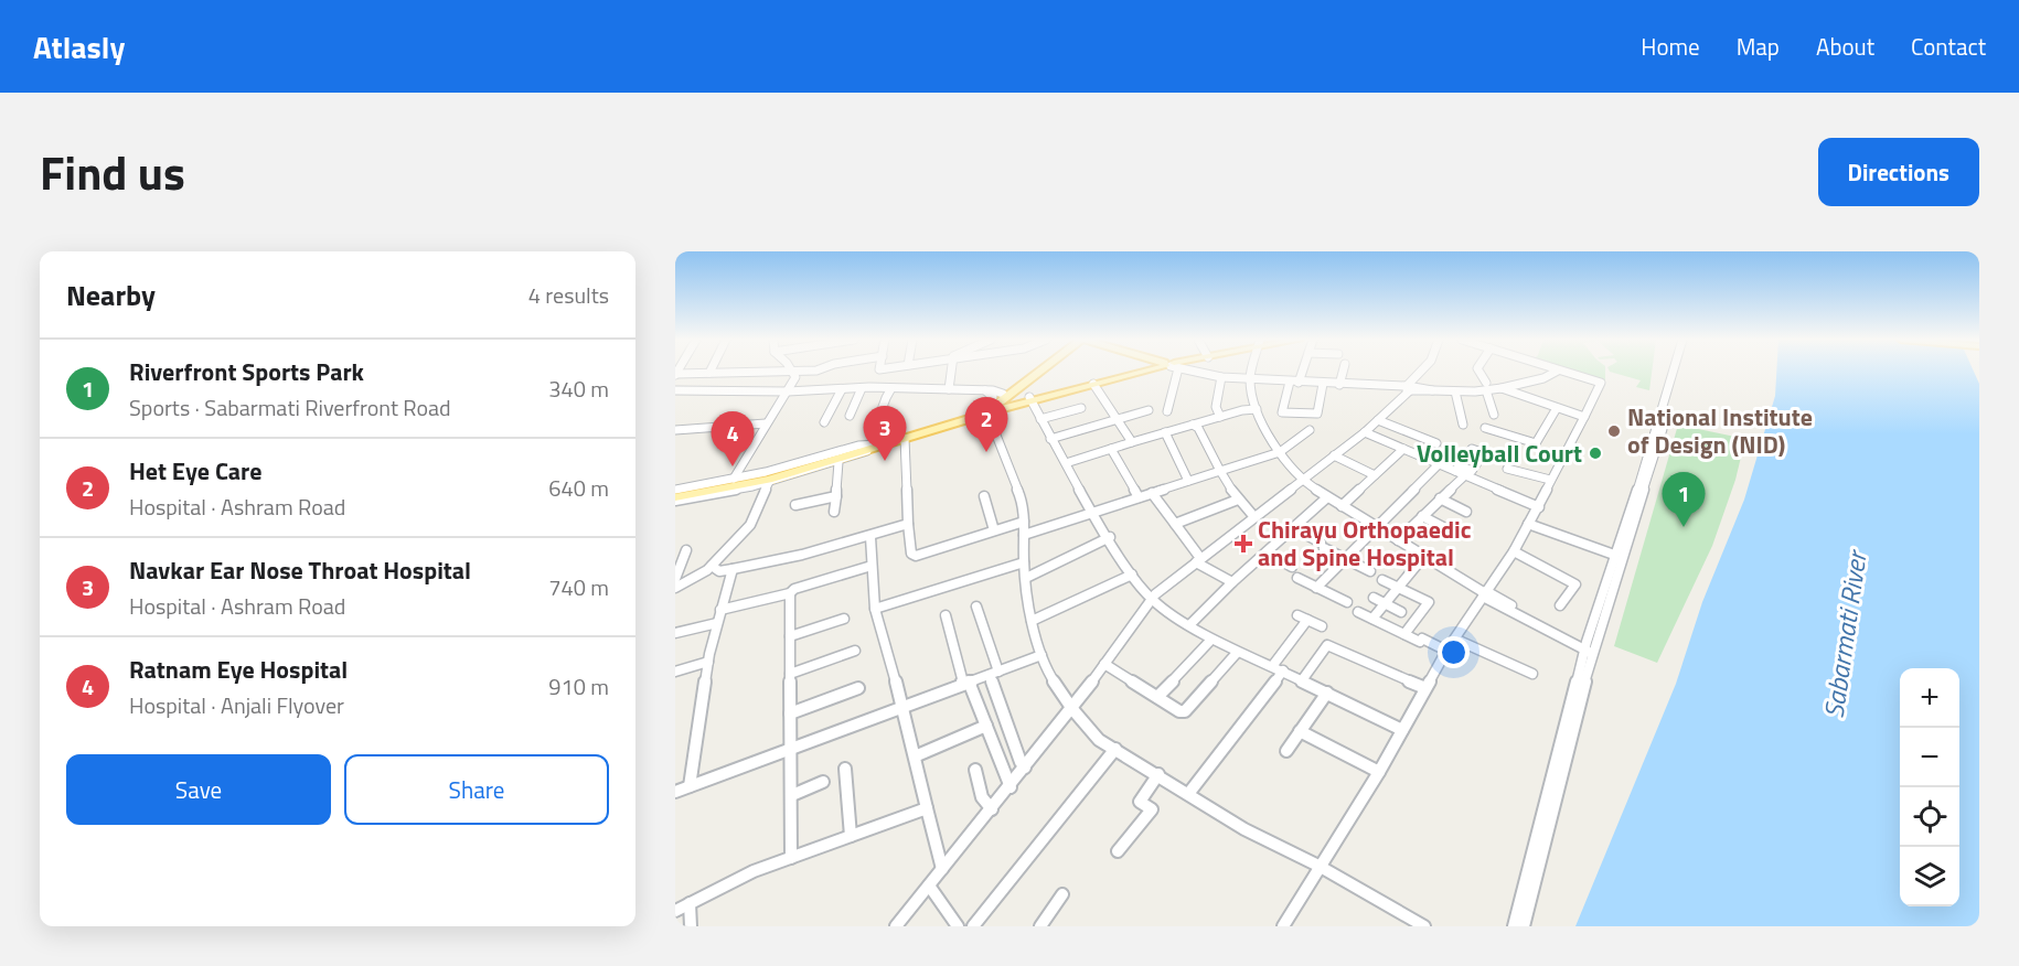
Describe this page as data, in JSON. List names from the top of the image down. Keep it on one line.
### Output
{"water":["Sabarmati River"],"places":{"other":["National Institute of Design (NID)","Volleyball Court"],"health":["Chirayu Orthopaedic and Spine Hospital"]},"page":{"header":"Atlasly","nav":["Home","Map","About","Contact"],"title":"Find us","buttons":["Directions",["Save","Share"]],"heading":["Nearby","4 results"],"list":[{"mark":"1","name":"Riverfront Sports Park","note":"Sports · Sabarmati Riverfront Road","value":"340 m"},{"mark":"2","name":"Het Eye Care","note":"Hospital · Ashram Road","value":"640 m"},{"mark":"3","name":"Navkar Ear Nose Throat Hospital","note":"Hospital · Ashram Road","value":"740 m"},{"mark":"4","name":"Ratnam Eye Hospital","note":"Hospital · Anjali Flyover","value":"910 m"}],"pins":["2","3","4","1"],"map_buttons":["+","−"]}}
